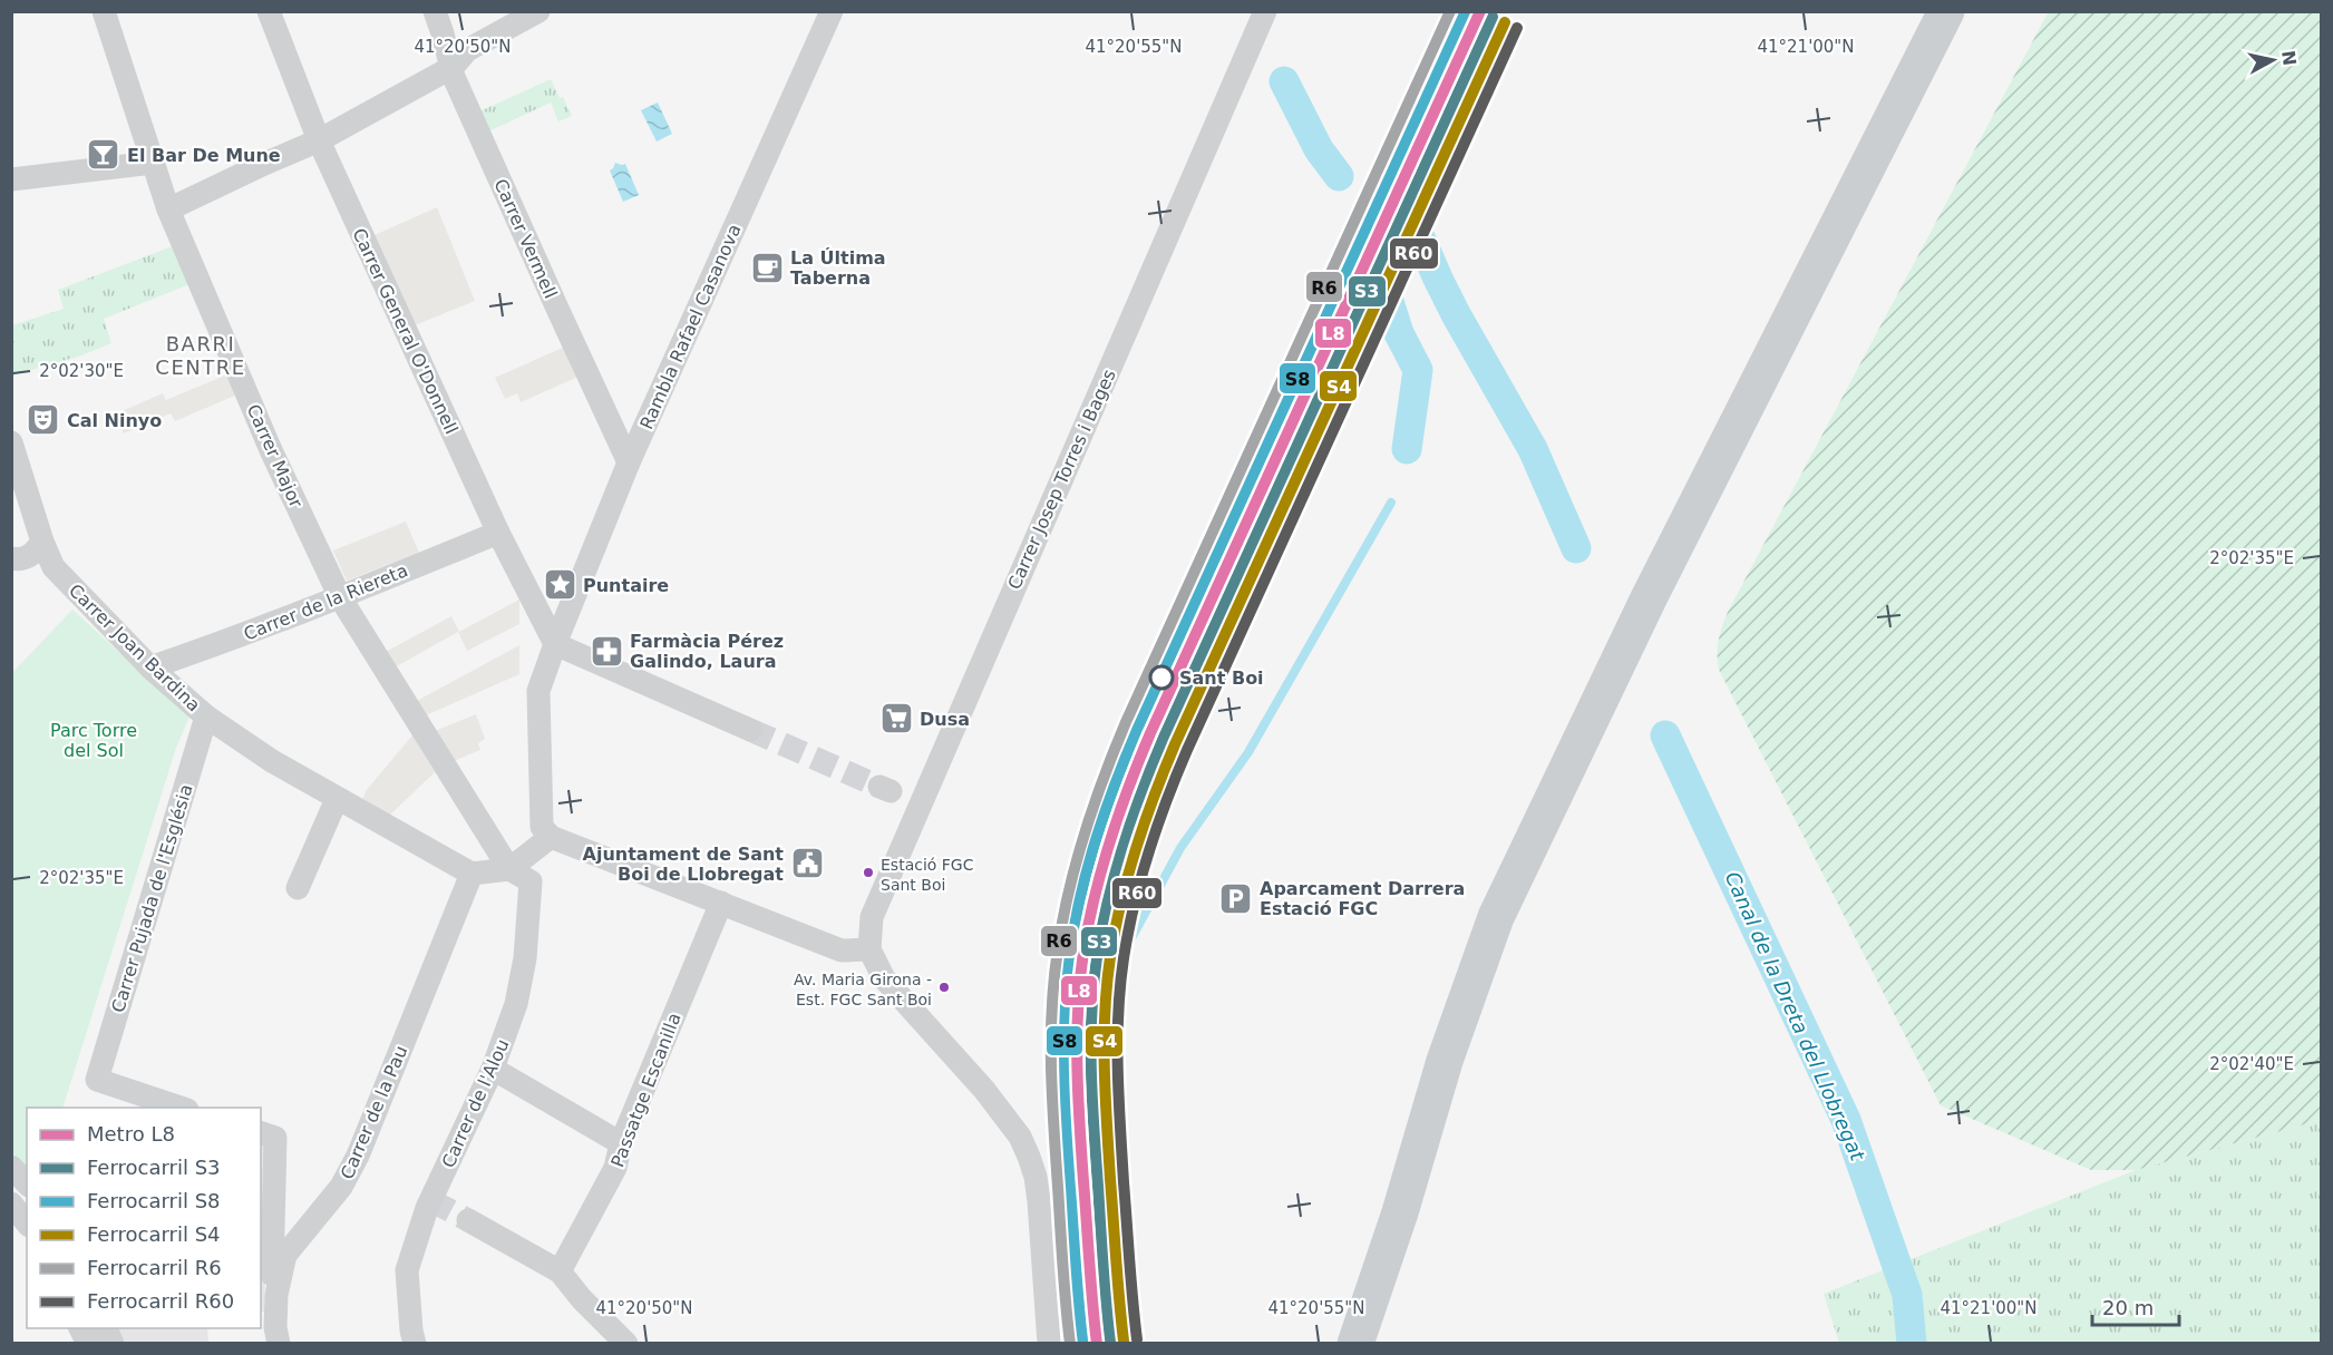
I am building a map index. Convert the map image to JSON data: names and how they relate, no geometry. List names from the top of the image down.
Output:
{
  "streets": {
    "street": [
      "Carrer Vermell",
      "Rambla Rafael Casanova",
      "Carrer General O'Donnell",
      "Carrer Major",
      "Carrer Josep Torres i Bages",
      "Carrer de la Riereta",
      "Carrer Joan Bardina",
      "Carrer Pujada de l'Església",
      "Passatge Escanilla",
      "Carrer de l'Alou",
      "Carrer de la Pau"
    ]
  },
  "crossings": [
    ["Carrer Vermell", "Rambla Rafael Casanova"],
    ["Rambla Rafael Casanova", "Carrer General O'Donnell"],
    ["Carrer General O'Donnell", "Carrer de la Riereta"],
    ["Carrer Major", "Carrer de la Riereta"],
    ["Carrer Major", "Carrer de l'Alou"],
    ["Carrer de la Riereta", "Carrer Joan Bardina"],
    ["Carrer Joan Bardina", "Carrer Pujada de l'Església"],
    ["Carrer Joan Bardina", "Carrer de la Pau"]
  ],
  "districts": ["BARRI CENTRE"],
  "water": ["Canal de la Dreta del Llobregat"],
  "parks": ["Parc Torre del Sol"],
  "places": {
    "bar": ["El Bar De Mune"],
    "cafe": ["La Última Taberna"],
    "theatre": ["Cal Ninyo"],
    "place": ["Puntaire"],
    "pharmacy": ["Farmàcia Pérez Galindo, Laura"],
    "other": ["Sant Boi", "Estació FGC Sant Boi", "Av. Maria Girona - Est. FGC Sant Boi"],
    "supermarket": ["Dusa"],
    "public building": ["Ajuntament de Sant Boi de Llobregat"],
    "parking": ["Aparcament Darrera Estació FGC"]
  },
  "lines": [
    "metro line L8",
    "rail line S8",
    "rail line R6",
    "rail line S3",
    "rail line S4",
    "rail line R60"
  ],
  "legend": [
    "Metro L8",
    "Ferrocarril S3",
    "Ferrocarril S8",
    "Ferrocarril S4",
    "Ferrocarril R6",
    "Ferrocarril R60"
  ],
  "scale_bar": "20 m",
  "north": "right",
  "coordinates": [
    "41°20'50\"N",
    "41°20'55\"N",
    "41°21'00\"N",
    "2°02'30\"E",
    "2°02'35\"E",
    "2°02'40\"E"
  ]
}
